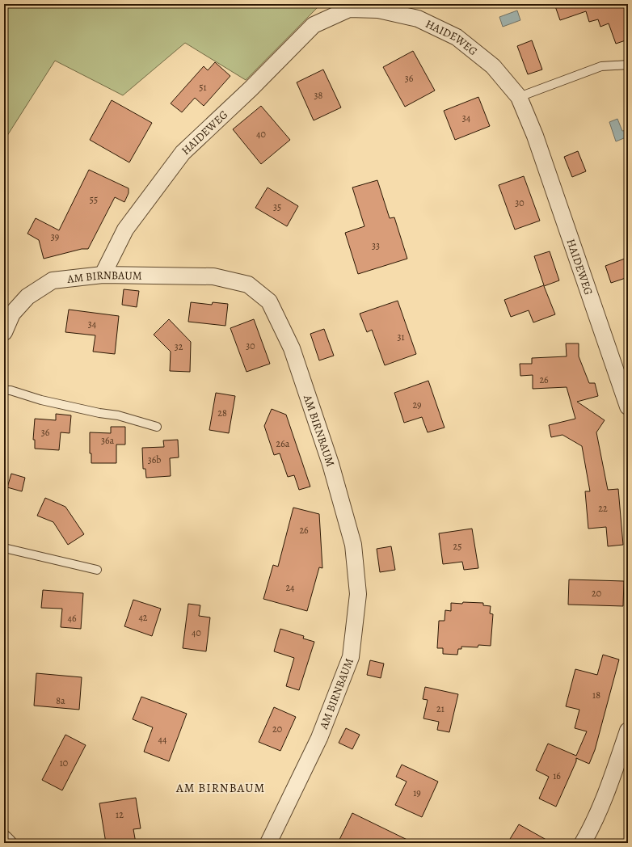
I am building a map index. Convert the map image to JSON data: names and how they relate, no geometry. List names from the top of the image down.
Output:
{
  "streets": {
    "street": ["HAIDEWEG", "AM BIRNBAUM"]
  },
  "crossings": [
    ["HAIDEWEG", "AM BIRNBAUM"]
  ],
  "districts": ["AM BIRNBAUM"],
  "house_numbers": [
    "36",
    "51",
    "38",
    "34",
    "40",
    "55",
    "30",
    "35",
    "39",
    "33",
    "34",
    "31",
    "30",
    "32",
    "26",
    "29",
    "28",
    "36",
    "36a",
    "26a",
    "36b",
    "22",
    "26",
    "25",
    "24",
    "20",
    "42",
    "46",
    "40",
    "18",
    "8a",
    "21",
    "20",
    "44",
    "10",
    "16",
    "19",
    "12"
  ]
}
